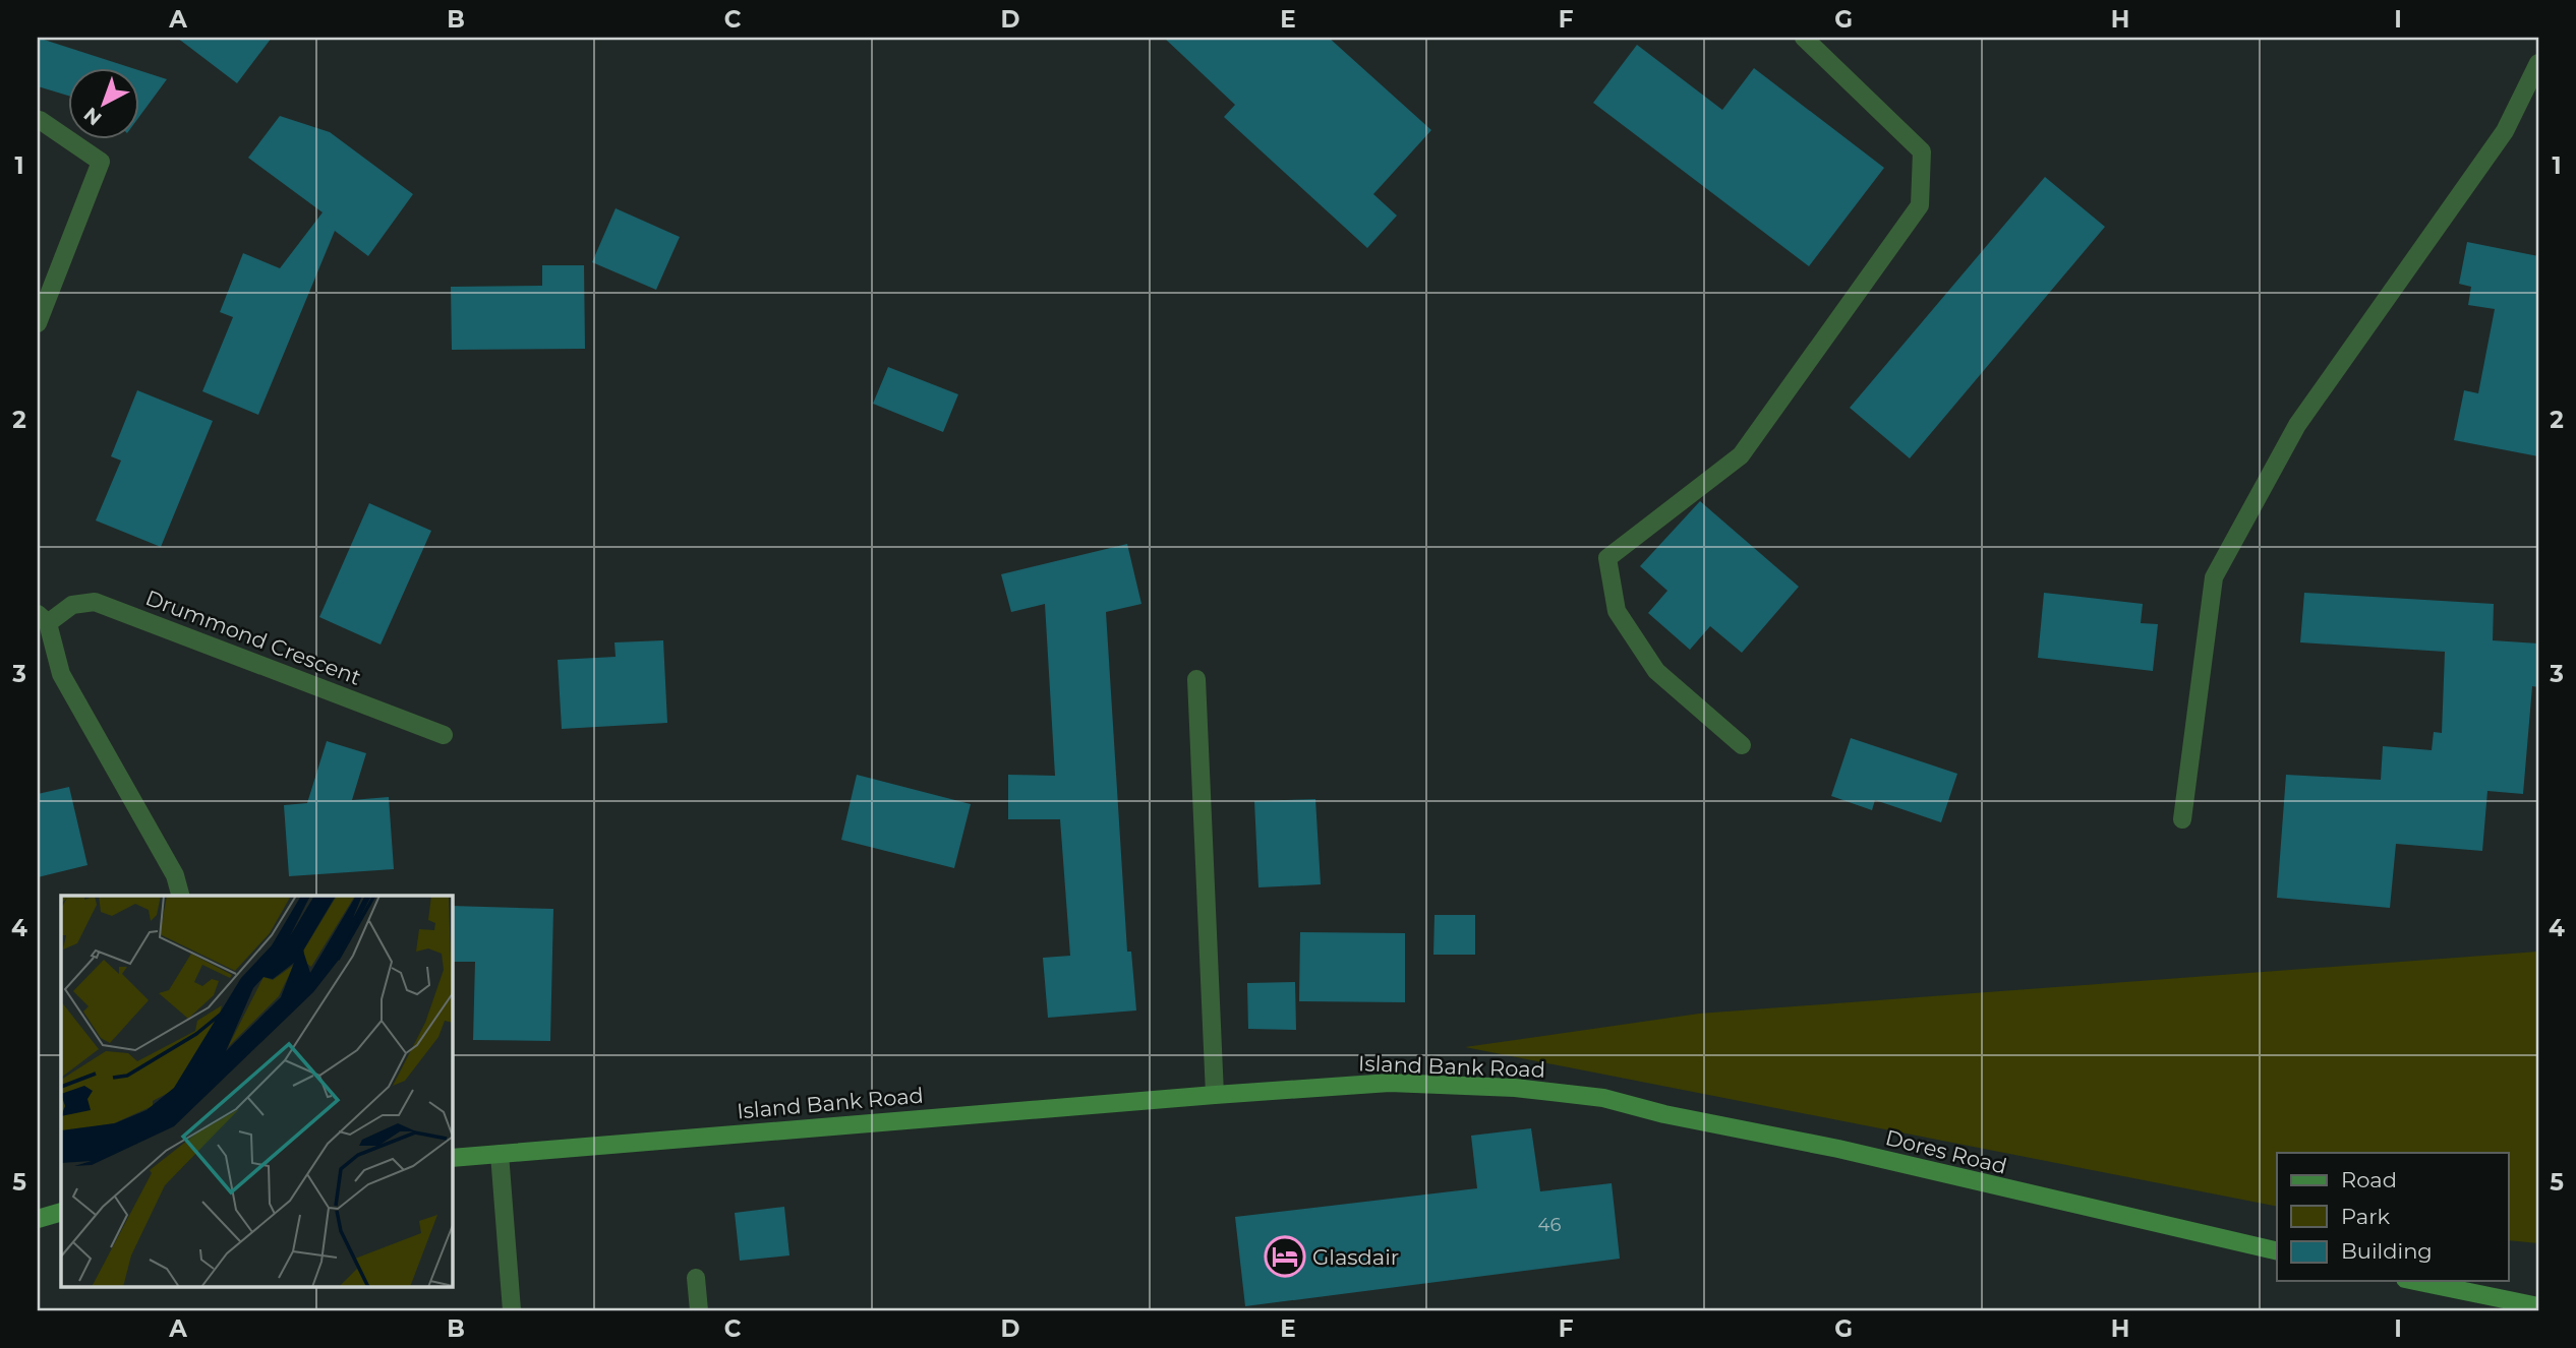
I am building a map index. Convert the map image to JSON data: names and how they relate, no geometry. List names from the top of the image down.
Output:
{
  "streets": {
    "main road": ["Island Bank Road", "Dores Road"],
    "street": ["Drummond Crescent"]
  },
  "crossings": [
    ["Island Bank Road", "Dores Road"]
  ],
  "places": {
    "hotel": ["Glasdair"]
  },
  "house_numbers": ["46"],
  "legend": ["Road", "Park", "Building"],
  "north": "bottom left",
  "grid": {
    "columns": [
      "A",
      "B",
      "C",
      "D",
      "E",
      "F",
      "G",
      "H",
      "I"
    ],
    "rows": [
      "1",
      "2",
      "3",
      "4",
      "5"
    ]
  }
}
